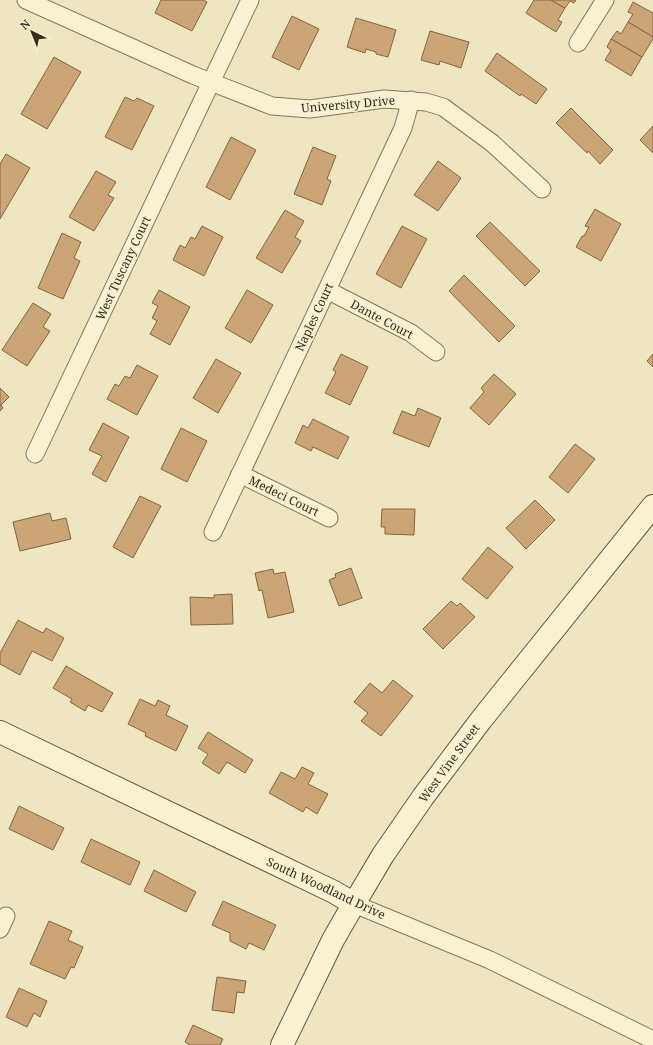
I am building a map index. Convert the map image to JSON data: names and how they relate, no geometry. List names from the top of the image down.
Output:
{
  "streets": {
    "main road": ["West Vine Street", "South Woodland Drive"],
    "street": [
      "University Drive",
      "West Tuscany Court",
      "Naples Court",
      "Dante Court",
      "Medeci Court"
    ]
  },
  "crossings": [
    ["University Drive", "West Tuscany Court"],
    ["University Drive", "Naples Court"],
    ["Naples Court", "Dante Court"],
    ["Naples Court", "Medeci Court"],
    ["West Vine Street", "South Woodland Drive"]
  ],
  "north": "top left"
}
